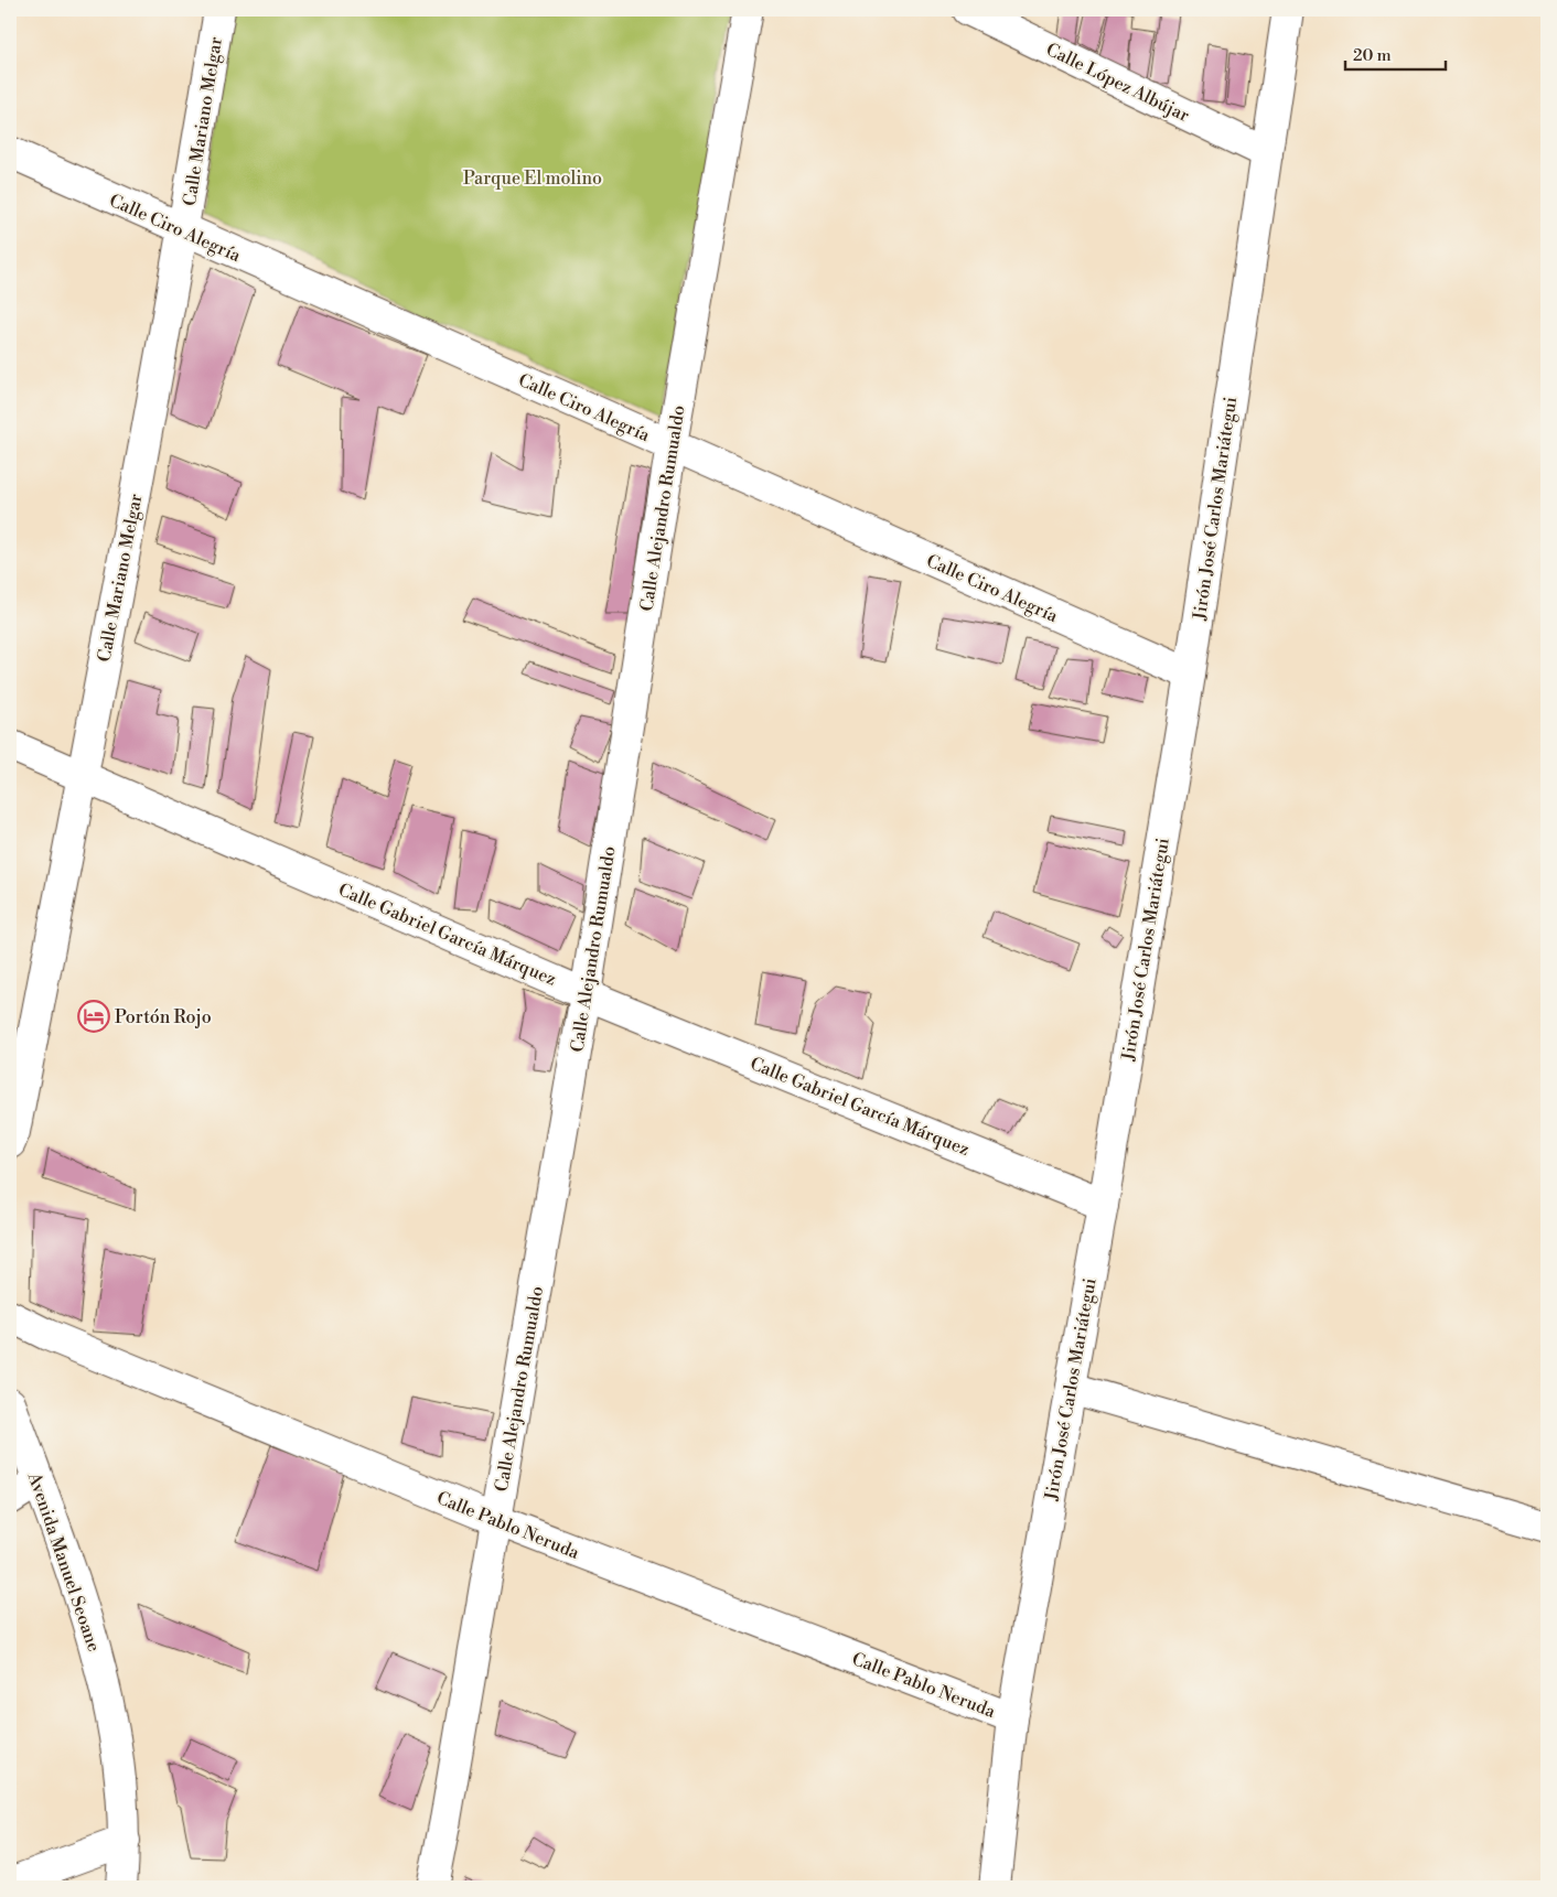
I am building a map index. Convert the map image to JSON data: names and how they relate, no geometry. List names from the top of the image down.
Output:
{
  "streets": {
    "street": [
      "Calle López Albújar",
      "Calle Mariano Melgar",
      "Calle Ciro Alegría",
      "Calle Alejandro Rumualdo",
      "Jirón José Carlos Mariátegui",
      "Calle Gabriel García Márquez",
      "Calle Pablo Neruda",
      "Avenida Manuel Seoane"
    ]
  },
  "crossings": [
    ["Calle López Albújar", "Jirón José Carlos Mariátegui"],
    ["Calle Mariano Melgar", "Calle Ciro Alegría"],
    ["Calle Mariano Melgar", "Calle Gabriel García Márquez"],
    ["Calle Ciro Alegría", "Calle Alejandro Rumualdo"],
    ["Calle Ciro Alegría", "Jirón José Carlos Mariátegui"],
    ["Calle Alejandro Rumualdo", "Calle Gabriel García Márquez"],
    ["Calle Alejandro Rumualdo", "Calle Pablo Neruda"],
    ["Jirón José Carlos Mariátegui", "Calle Gabriel García Márquez"],
    ["Jirón José Carlos Mariátegui", "Calle Pablo Neruda"]
  ],
  "parks": ["Parque El molino"],
  "places": {
    "hotel": ["Portón Rojo"]
  },
  "scale_bar": "20 m"
}
